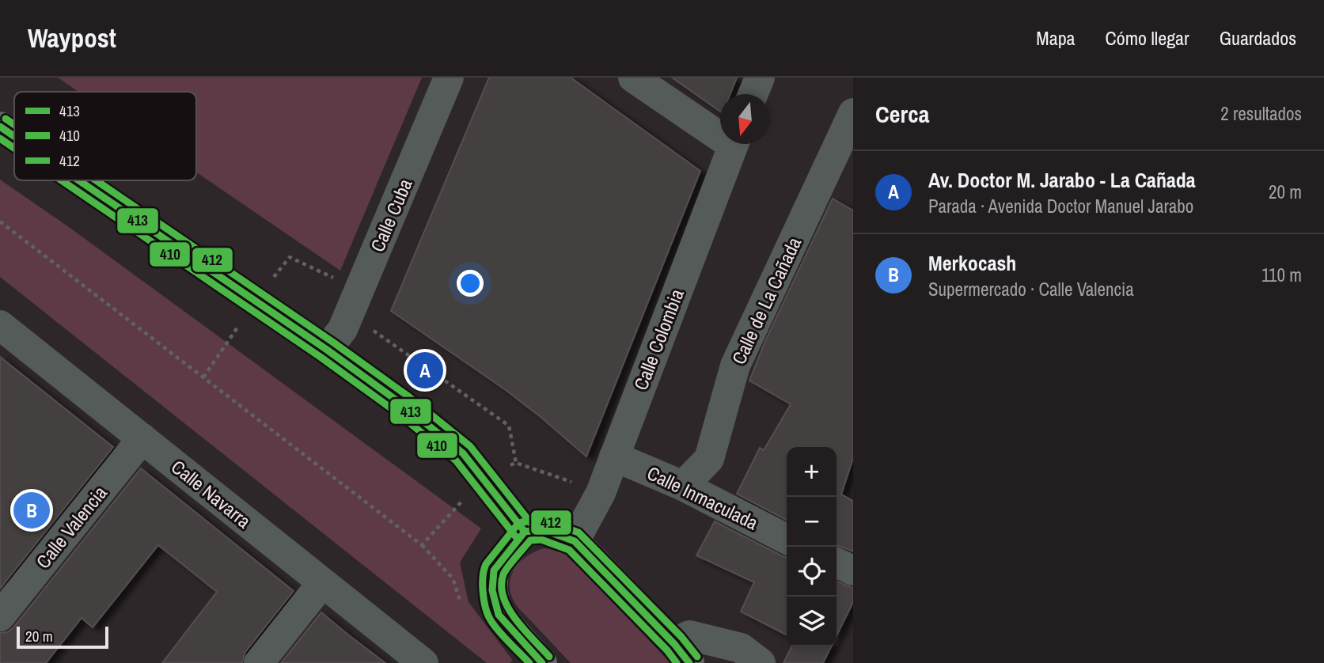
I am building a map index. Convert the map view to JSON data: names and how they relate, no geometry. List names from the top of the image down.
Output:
{
  "streets": {
    "street": [
      "Calle Cuba",
      "Calle de La Cañada",
      "Calle Colombia",
      "Calle Navarra",
      "Calle Inmaculada",
      "Calle Valencia"
    ]
  },
  "crossings": [
    ["Calle de La Cañada", "Calle Inmaculada"],
    ["Calle Colombia", "Calle Inmaculada"],
    ["Calle Navarra", "Calle Valencia"]
  ],
  "lines": ["transit line 412", "transit line 413", "transit line 410"],
  "legend": ["413", "410", "412"],
  "scale_bar": "20 m",
  "north": "bottom",
  "page": {
    "header": "Waypost",
    "nav": ["Mapa", "Cómo llegar", "Guardados"],
    "heading": ["Cerca", "2 resultados"],
    "list": [
      {
        "mark": "A",
        "name": "Av. Doctor M. Jarabo - La Cañada",
        "note": "Parada · Avenida Doctor Manuel Jarabo",
        "value": "20 m"
      },
      {
        "mark": "B",
        "name": "Merkocash",
        "note": "Supermercado · Calle Valencia",
        "value": "110 m"
      }
    ],
    "pins": ["A", "B"],
    "map_buttons": ["+", "−"],
    "scale": "20 m"
  }
}
